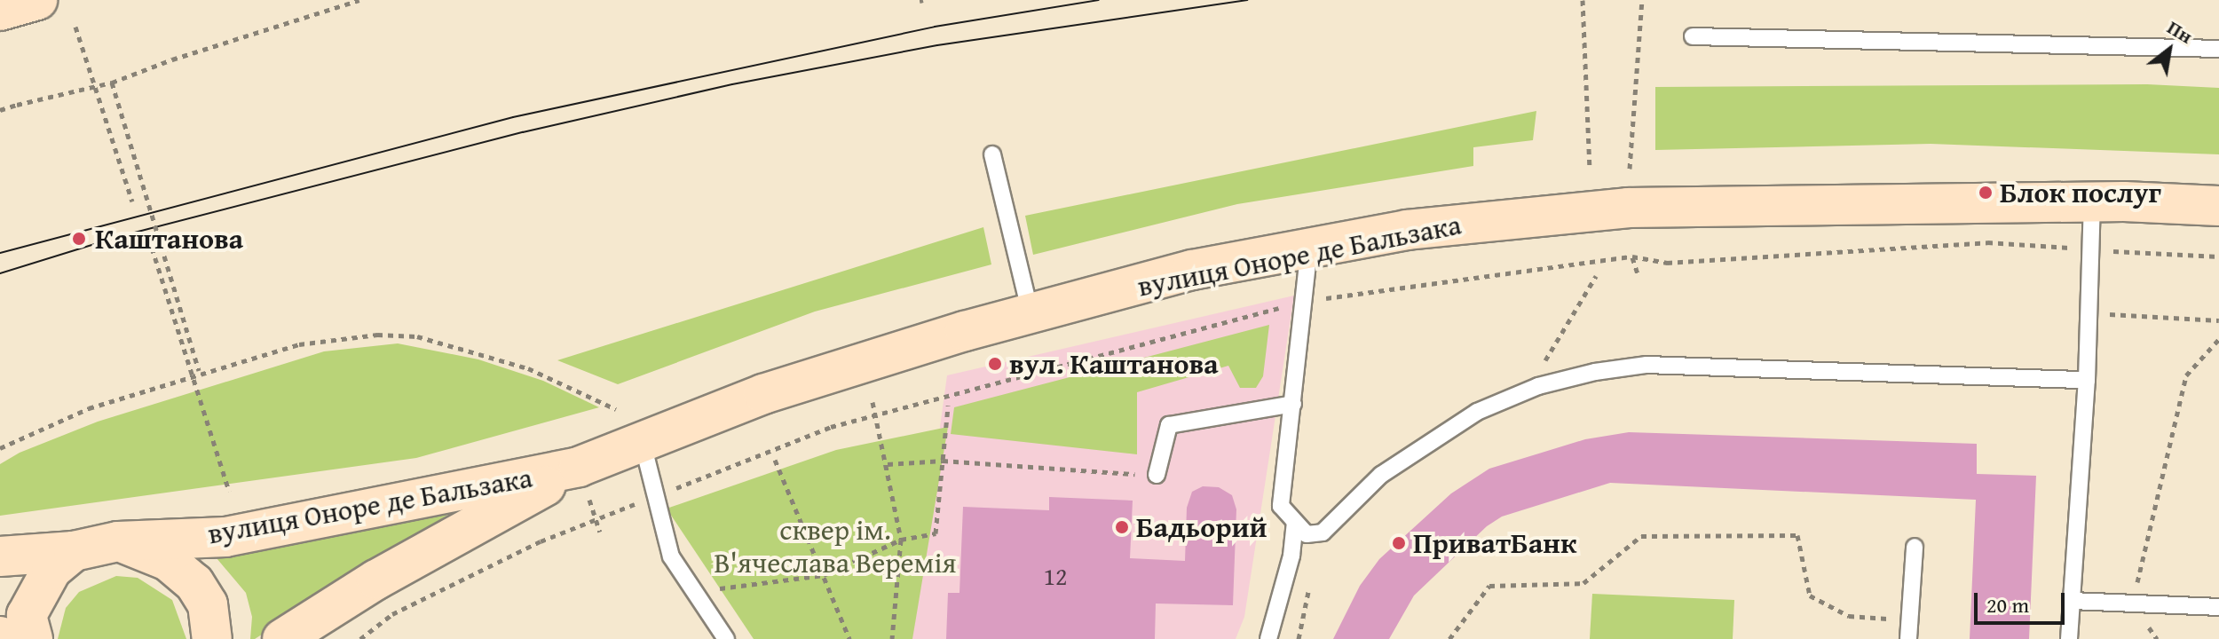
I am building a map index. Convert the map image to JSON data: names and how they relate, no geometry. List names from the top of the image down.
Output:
{
  "streets": {
    "street": ["вулиця Оноре де Бальзака"]
  },
  "parks": ["сквер ім. В'ячеслава Веремія"],
  "places": [
    "Блок послуг",
    "Каштанова",
    "вул. Каштанова",
    "Бадьорий",
    "ПриватБанк"
  ],
  "house_numbers": ["12"],
  "scale_bar": "20 m",
  "north": "top right"
}
